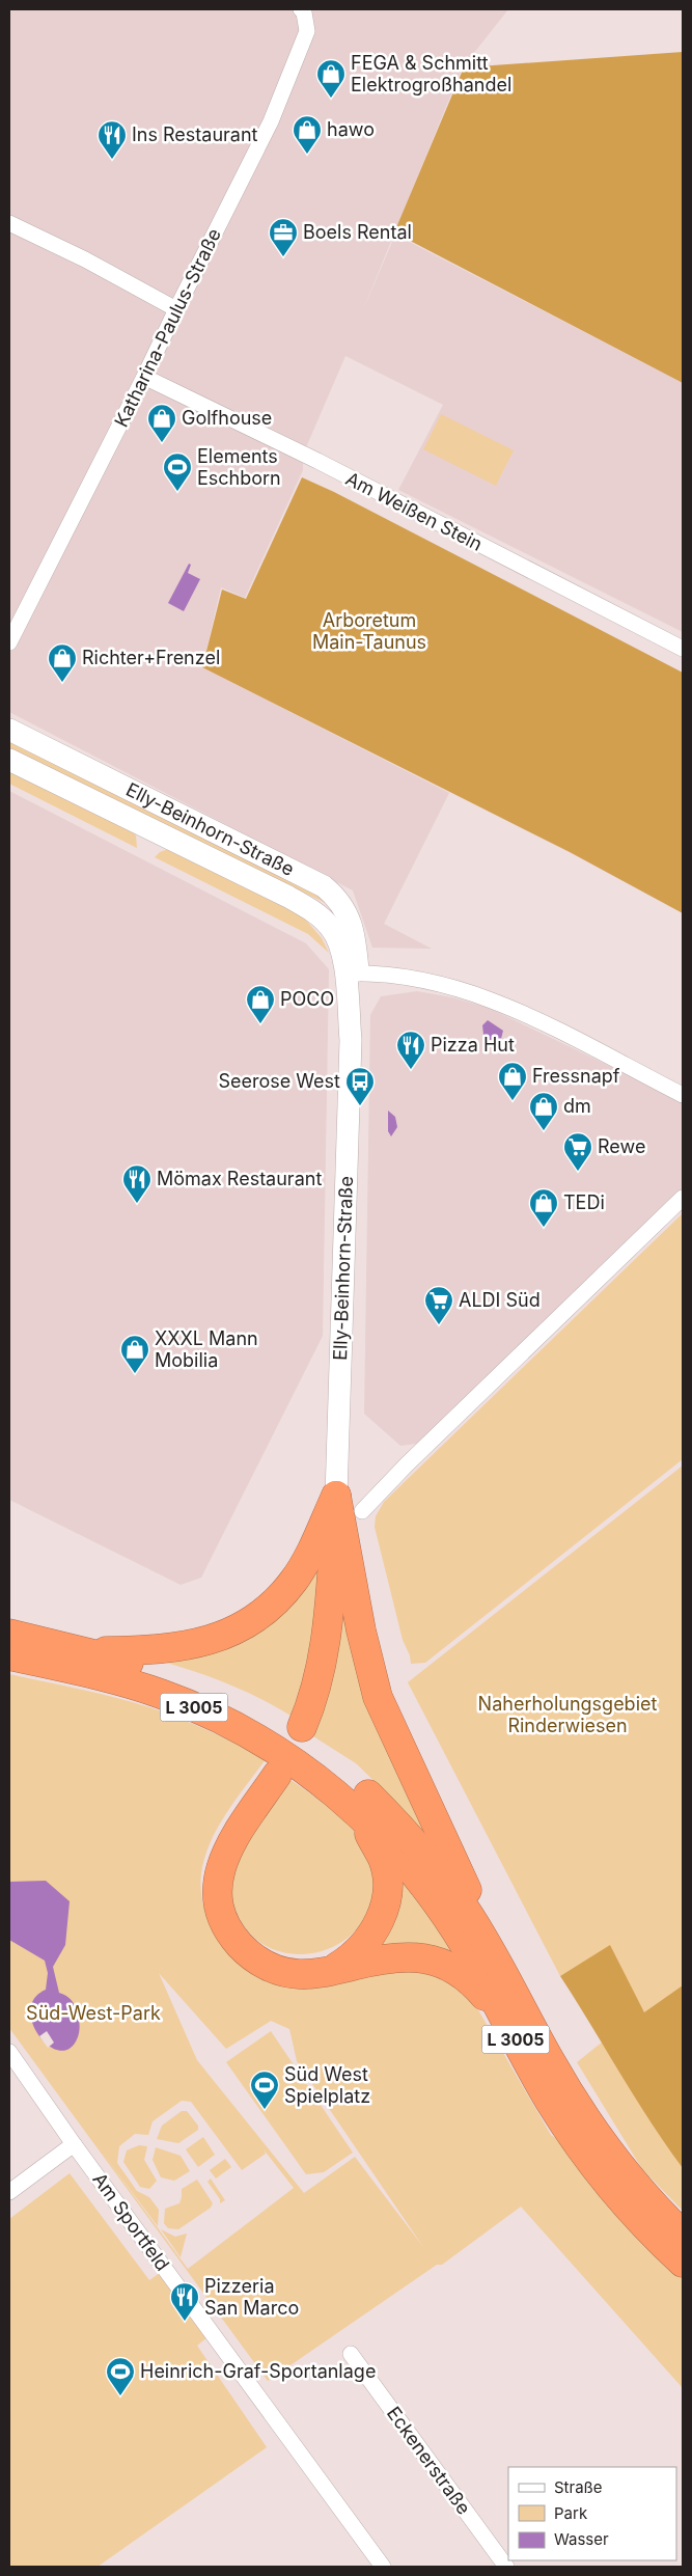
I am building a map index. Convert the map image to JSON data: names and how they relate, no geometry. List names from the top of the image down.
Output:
{
  "streets": {
    "highway": ["L 3005"],
    "street": [
      "Katharina-Paulus-Straße",
      "Am Weißen Stein",
      "Elly-Beinhorn-Straße",
      "Am Sportfeld",
      "Eckenerstraße"
    ]
  },
  "crossings": [
    ["Katharina-Paulus-Straße", "Am Weißen Stein"]
  ],
  "parks": ["Arboretum Main-Taunus", "Naherholungsgebiet Rinderwiesen", "Süd-West-Park"],
  "places": {
    "shop": [
      "FEGA & Schmitt Elektrogroßhandel",
      "hawo",
      "Golfhouse",
      "Richter+Frenzel",
      "POCO",
      "Fressnapf",
      "dm",
      "TEDi",
      "XXXL Mann Mobilia"
    ],
    "restaurant": [
      "Ins Restaurant",
      "Pizza Hut",
      "Mömax Restaurant",
      "Pizzeria San Marco"
    ],
    "office": ["Boels Rental"],
    "sports": ["Elements Eschborn", "Süd West Spielplatz", "Heinrich-Graf-Sportanlage"],
    "bus stop": ["Seerose West"],
    "supermarket": ["Rewe", "ALDI Süd"]
  },
  "legend": ["Straße", "Park", "Wasser"]
}
